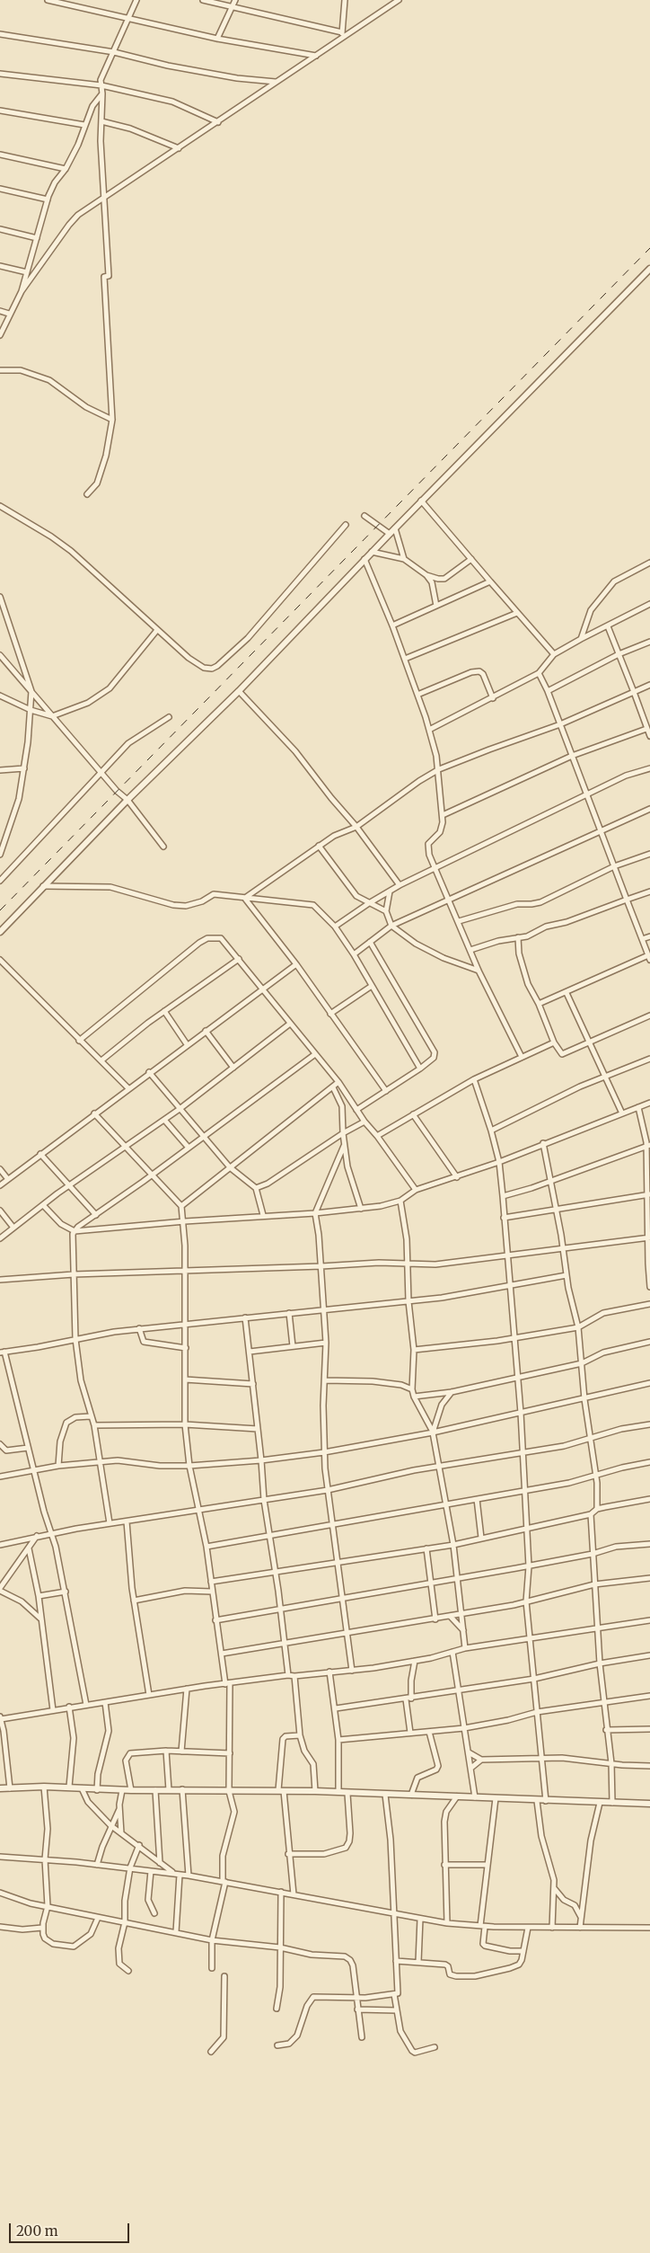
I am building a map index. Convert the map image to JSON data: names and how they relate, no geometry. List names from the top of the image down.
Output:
{
  "scale_bar": "200 m"
}
